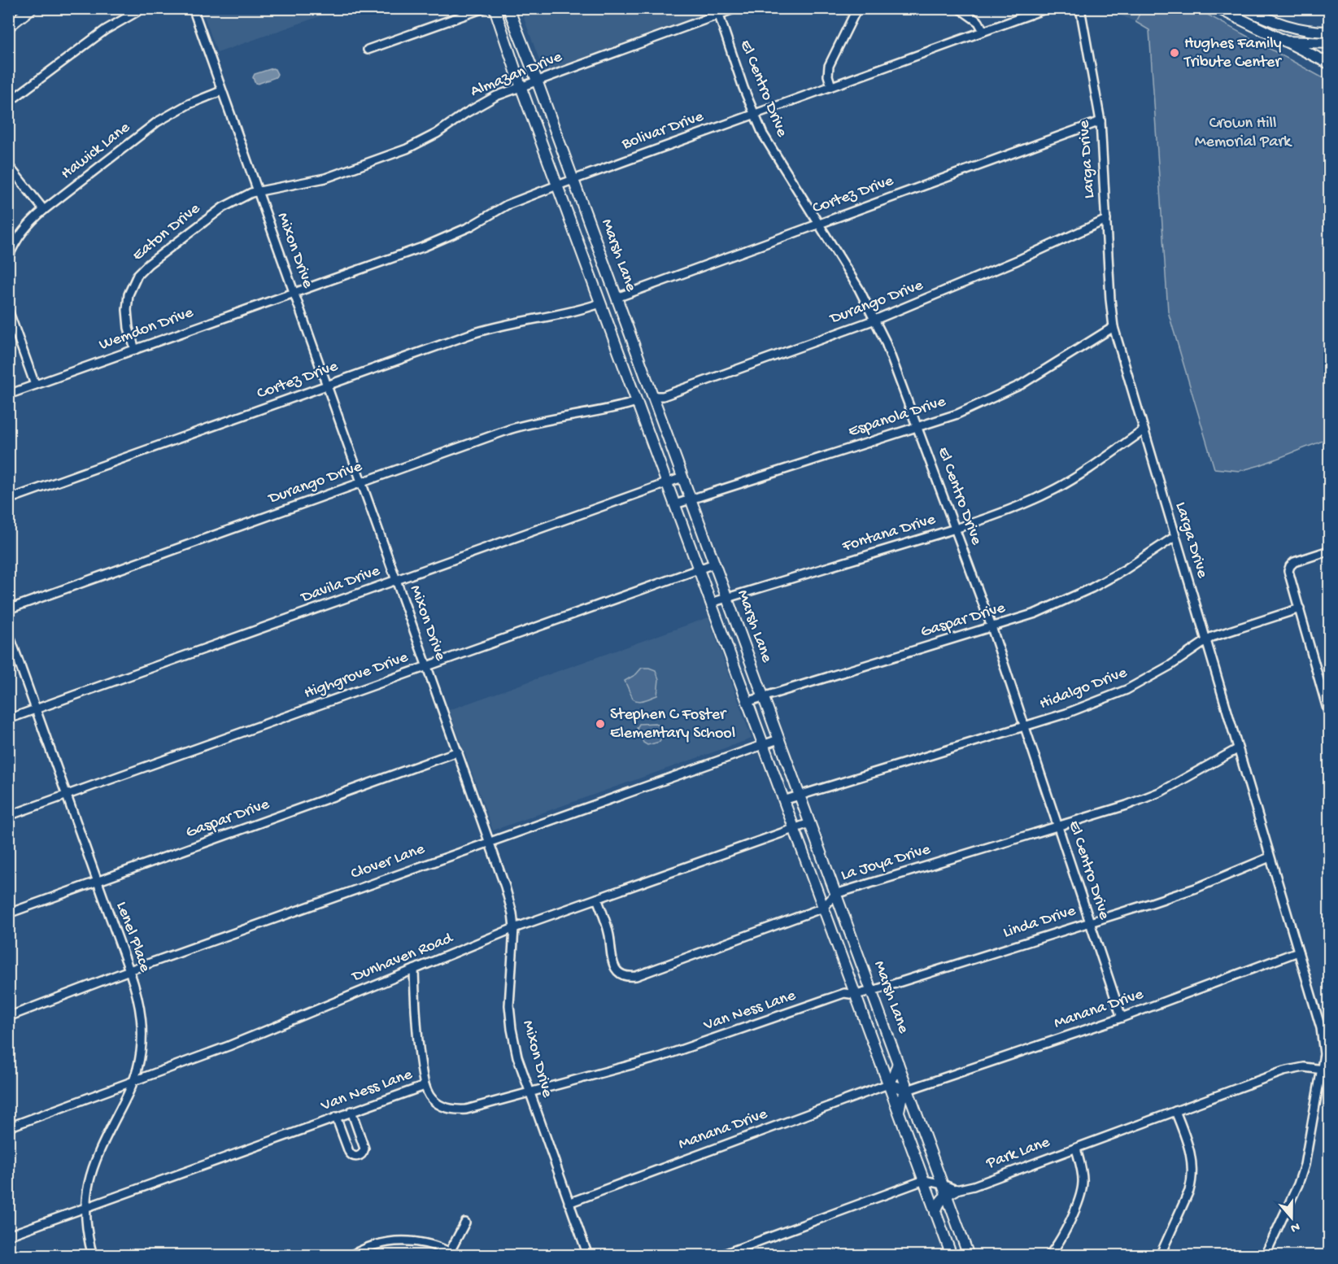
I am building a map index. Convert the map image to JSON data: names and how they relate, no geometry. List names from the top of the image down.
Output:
{
  "streets": {
    "main road": ["Marsh Lane"],
    "street": [
      "Almazan Drive",
      "El Centro Drive",
      "Bolivar Drive",
      "Hawick Lane",
      "Larga Drive",
      "Cortez Drive",
      "Eaton Drive",
      "Mixon Drive",
      "Durango Drive",
      "Wemdon Drive",
      "Espanola Drive",
      "Fontana Drive",
      "Davila Drive",
      "Gaspar Drive",
      "Highgrove Drive",
      "Hidalgo Drive",
      "Clover Lane",
      "La Joya Drive",
      "Linda Drive",
      "Lenel Place",
      "Dunhaven Road",
      "Manana Drive",
      "Van Ness Lane",
      "Park Lane"
    ]
  },
  "crossings": [
    ["Almazan Drive", "El Centro Drive"],
    ["Almazan Drive", "Eaton Drive"],
    ["Almazan Drive", "Mixon Drive"],
    ["Almazan Drive", "Marsh Lane"],
    ["El Centro Drive", "Bolivar Drive"],
    ["El Centro Drive", "Cortez Drive"],
    ["El Centro Drive", "Durango Drive"],
    ["El Centro Drive", "Espanola Drive"],
    ["El Centro Drive", "Fontana Drive"],
    ["El Centro Drive", "Gaspar Drive"],
    ["El Centro Drive", "Hidalgo Drive"],
    ["El Centro Drive", "La Joya Drive"],
    ["El Centro Drive", "Linda Drive"],
    ["El Centro Drive", "Manana Drive"],
    ["Bolivar Drive", "Mixon Drive"],
    ["Bolivar Drive", "Marsh Lane"],
    ["Bolivar Drive", "Wemdon Drive"],
    ["Hawick Lane", "Mixon Drive"],
    ["Larga Drive", "Cortez Drive"],
    ["Larga Drive", "Durango Drive"],
    ["Larga Drive", "Espanola Drive"],
    ["Larga Drive", "Fontana Drive"],
    ["Larga Drive", "Gaspar Drive"],
    ["Larga Drive", "Hidalgo Drive"],
    ["Larga Drive", "La Joya Drive"],
    ["Larga Drive", "Linda Drive"],
    ["Larga Drive", "Manana Drive"],
    ["Larga Drive", "Park Lane"],
    ["Cortez Drive", "Mixon Drive"],
    ["Cortez Drive", "Marsh Lane"],
    ["Eaton Drive", "Mixon Drive"],
    ["Eaton Drive", "Wemdon Drive"],
    ["Mixon Drive", "Durango Drive"],
    ["Mixon Drive", "Wemdon Drive"],
    ["Mixon Drive", "Davila Drive"],
    ["Mixon Drive", "Gaspar Drive"],
    ["Mixon Drive", "Highgrove Drive"],
    ["Mixon Drive", "Clover Lane"],
    ["Mixon Drive", "Dunhaven Road"],
    ["Mixon Drive", "Manana Drive"],
    ["Mixon Drive", "Van Ness Lane"],
    ["Marsh Lane", "Durango Drive"],
    ["Marsh Lane", "Espanola Drive"],
    ["Marsh Lane", "Fontana Drive"],
    ["Marsh Lane", "Davila Drive"],
    ["Marsh Lane", "Gaspar Drive"],
    ["Marsh Lane", "Highgrove Drive"],
    ["Marsh Lane", "Hidalgo Drive"],
    ["Marsh Lane", "Clover Lane"],
    ["Marsh Lane", "La Joya Drive"],
    ["Marsh Lane", "Linda Drive"],
    ["Marsh Lane", "Dunhaven Road"],
    ["Marsh Lane", "Manana Drive"],
    ["Marsh Lane", "Van Ness Lane"],
    ["Marsh Lane", "Park Lane"],
    ["Davila Drive", "Lenel Place"],
    ["Gaspar Drive", "Lenel Place"],
    ["Highgrove Drive", "Lenel Place"],
    ["Clover Lane", "Lenel Place"],
    ["La Joya Drive", "Dunhaven Road"],
    ["Linda Drive", "Van Ness Lane"],
    ["Lenel Place", "Dunhaven Road"],
    ["Lenel Place", "Van Ness Lane"]
  ],
  "parks": ["Crown Hill Memorial Park"],
  "places": ["Hughes Family Tribute Center", "Stephen C Foster Elementary School"],
  "north": "bottom"
}
